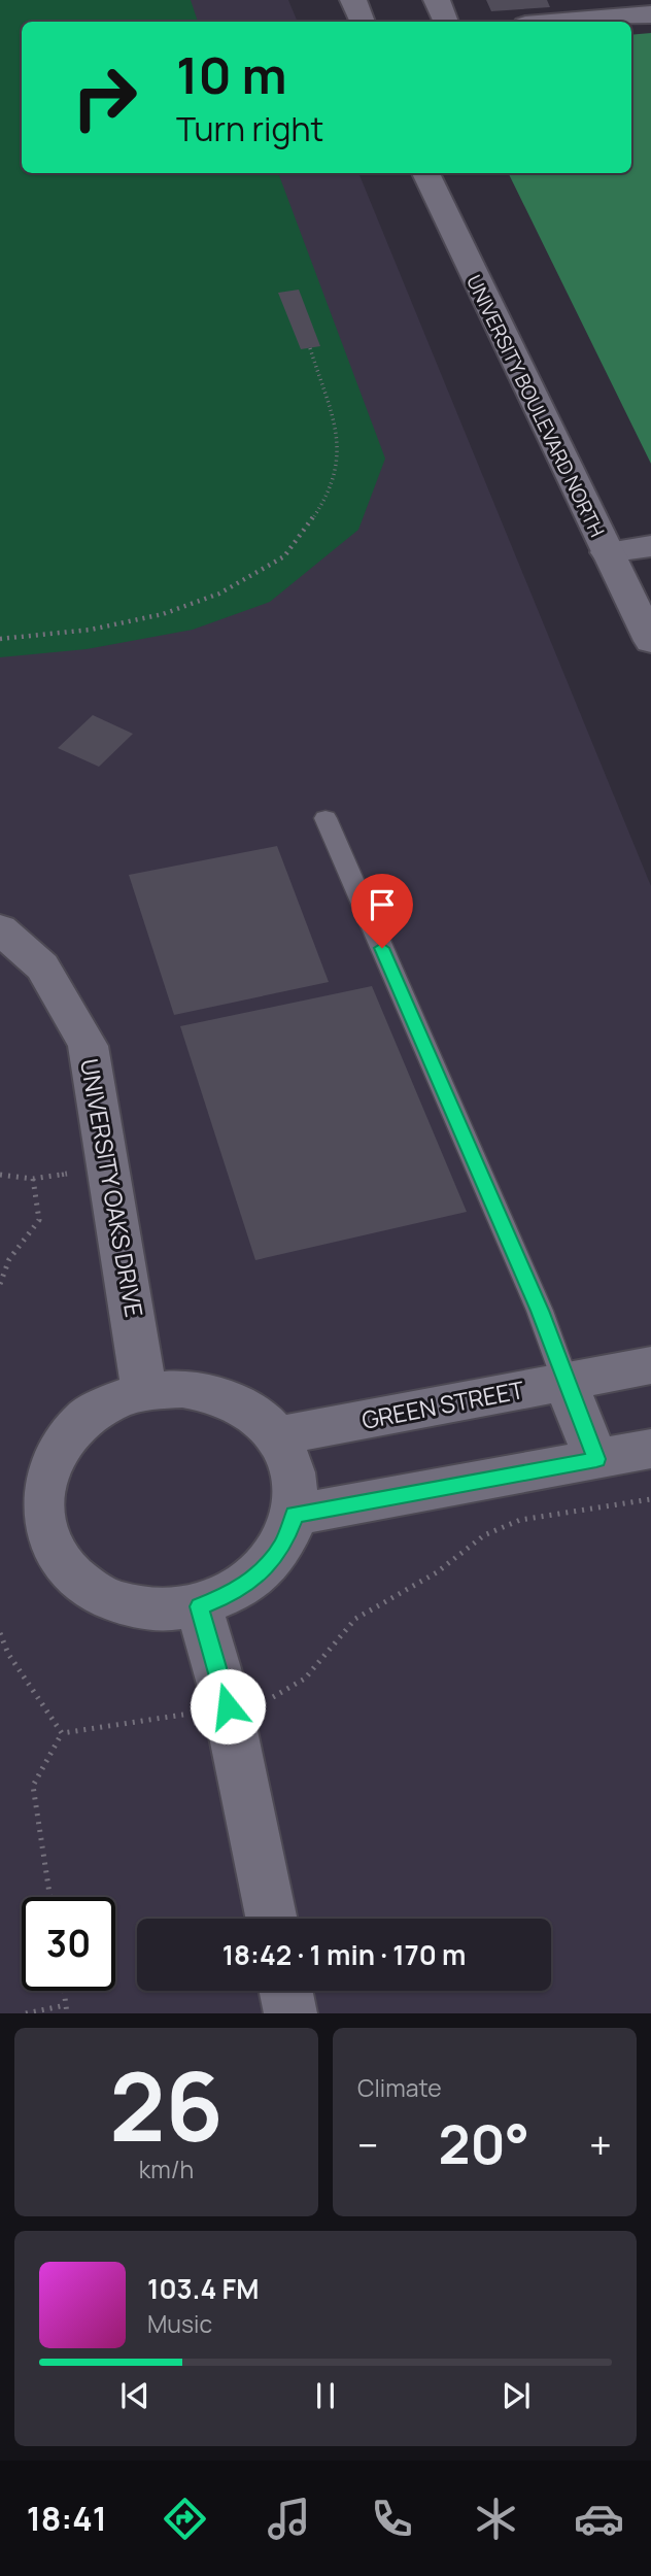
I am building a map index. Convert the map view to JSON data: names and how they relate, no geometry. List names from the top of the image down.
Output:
{
  "streets": {
    "street": ["UNIVERSITY BOULEVARD NORTH", "UNIVERSITY OAKS DRIVE", "GREEN STREET"]
  },
  "crossings": [
    ["UNIVERSITY OAKS DRIVE", "GREEN STREET"]
  ],
  "page": {
    "turn": ["10 m", "Turn right"],
    "limit": "30",
    "trip": "18:42 · 1 min · 170 m",
    "tile": [
      ["26", "km/h"],
      "Climate"
    ],
    "heat": ["−", "20°", "+"],
    "song": ["103.4 FM", "Music"],
    "tabs": "18:41"
  }
}
